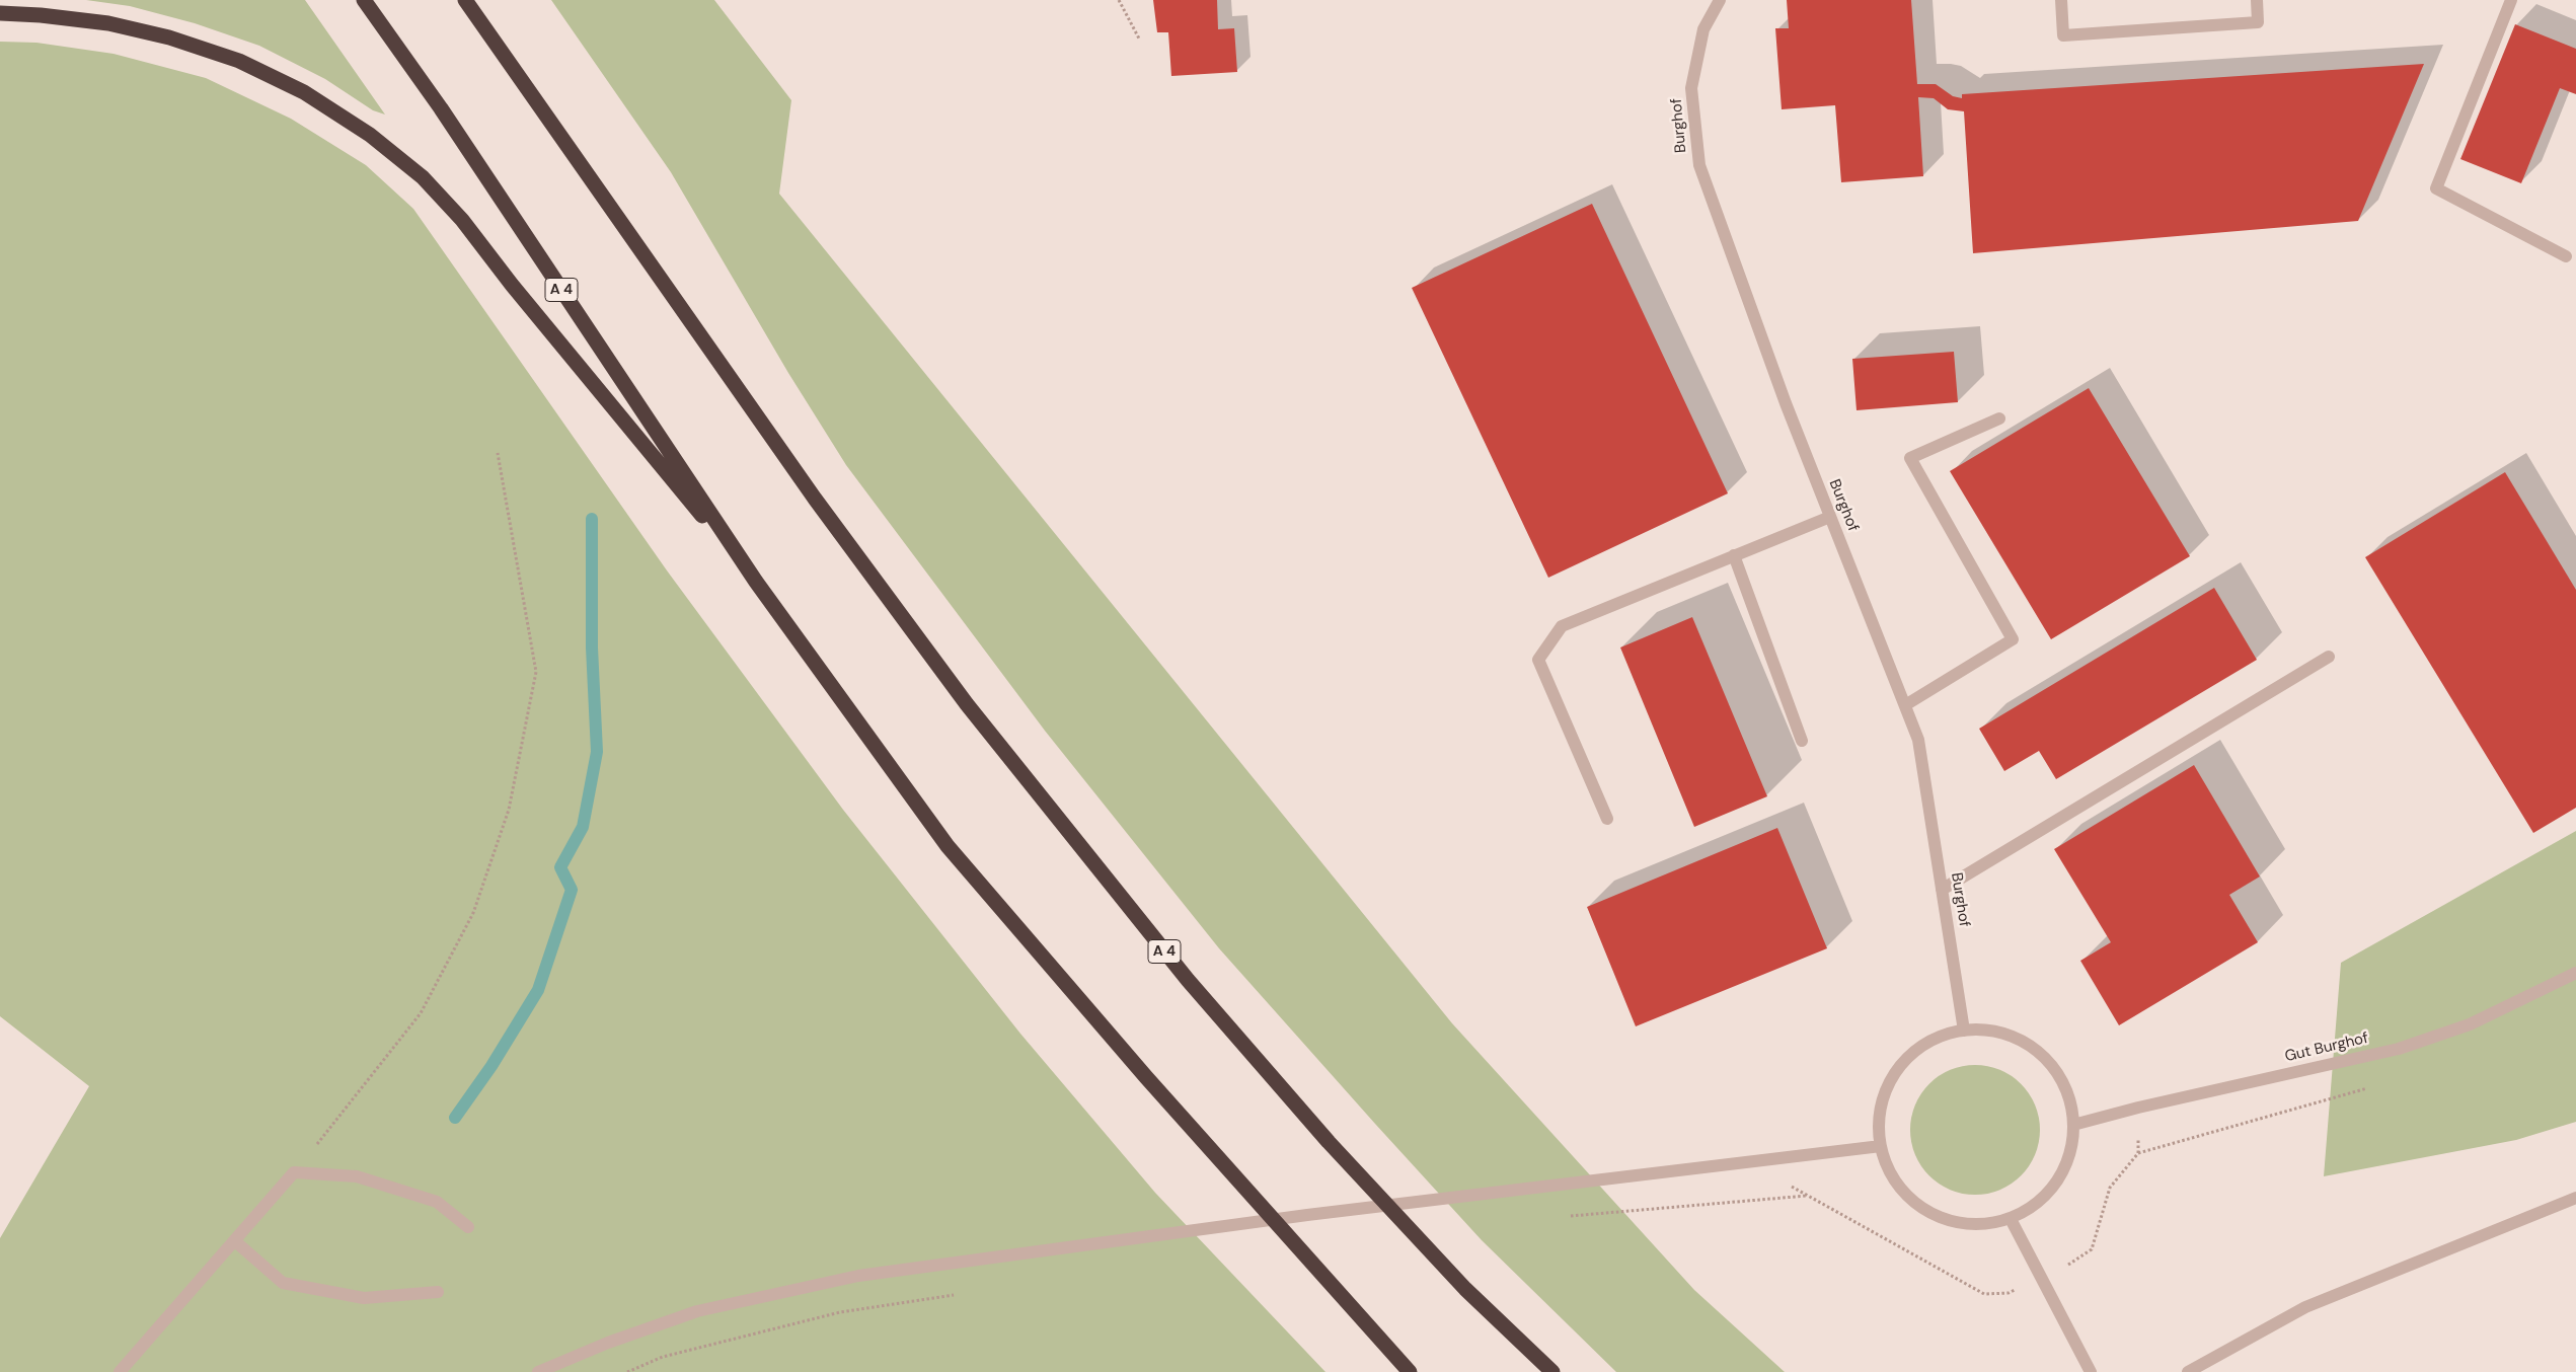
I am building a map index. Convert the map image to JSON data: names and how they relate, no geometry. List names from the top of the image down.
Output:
{
  "streets": {
    "highway": ["A 4"],
    "street": ["Burghof", "Gut Burghof"]
  }
}
